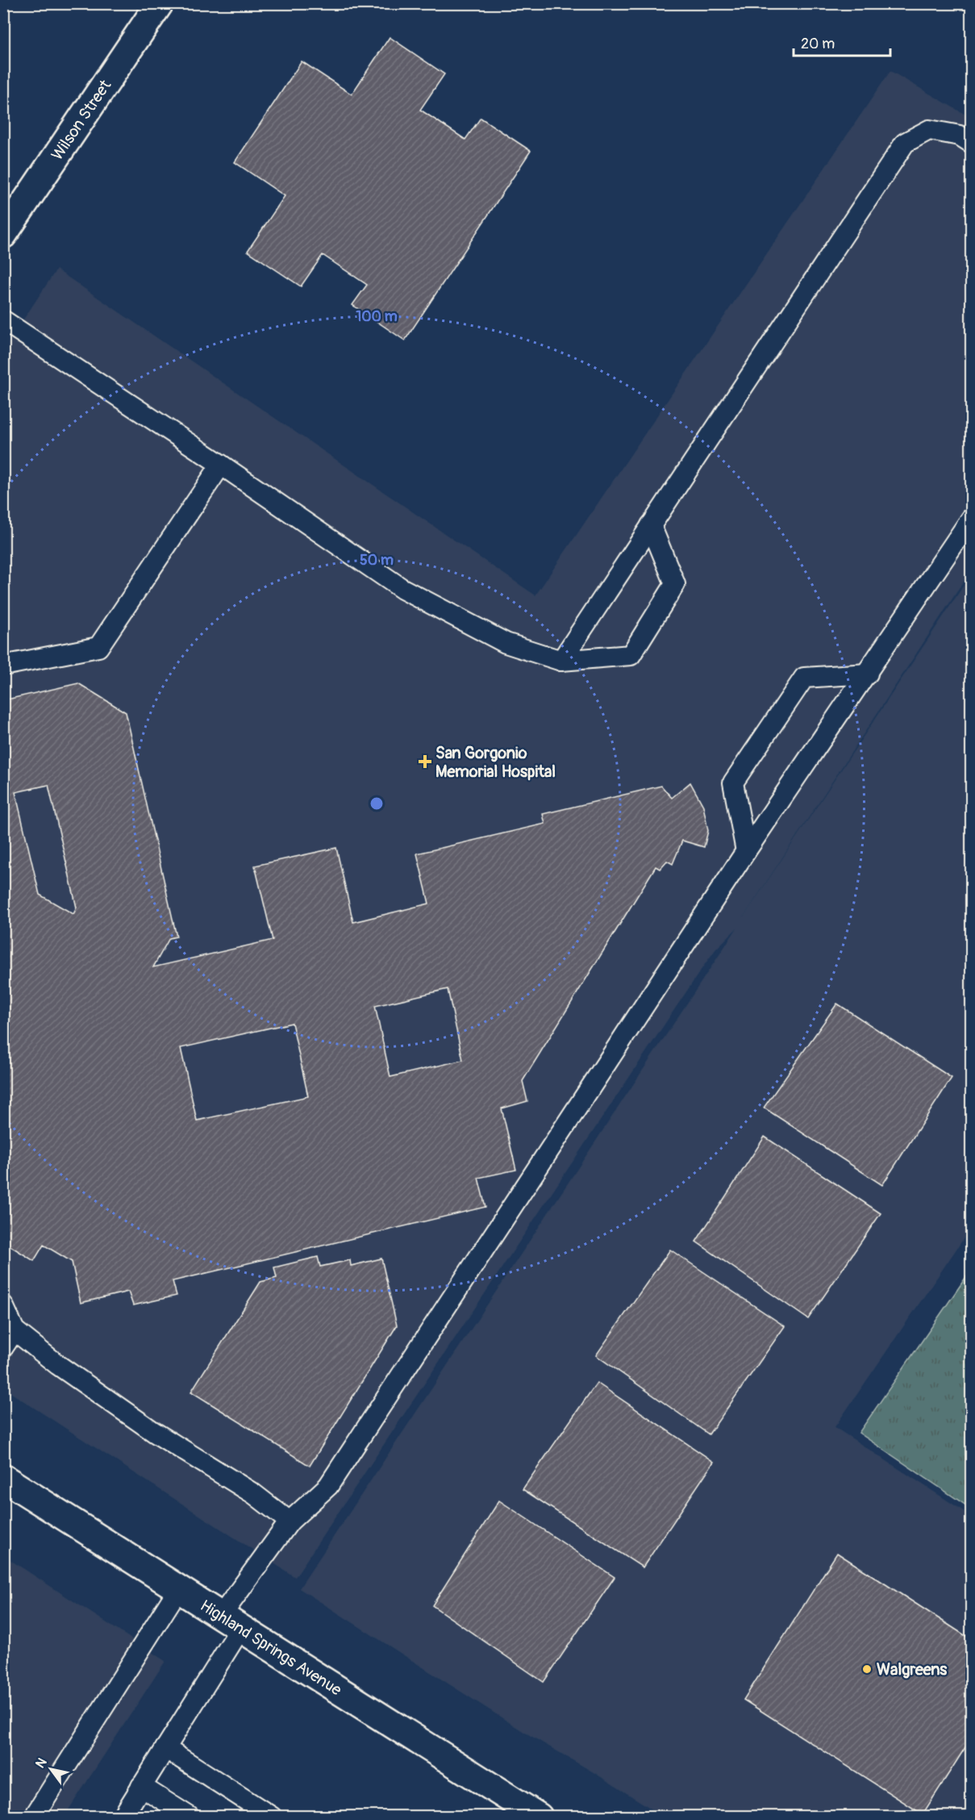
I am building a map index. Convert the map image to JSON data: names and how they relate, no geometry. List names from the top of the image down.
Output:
{
  "streets": {
    "main road": ["Wilson Street", "Highland Springs Avenue"]
  },
  "places": {
    "health": ["San Gorgonio Memorial Hospital"],
    "other": ["Walgreens"]
  },
  "scale_bar": "20 m",
  "north": "top left",
  "rings": ["100 m", "50 m"]
}
